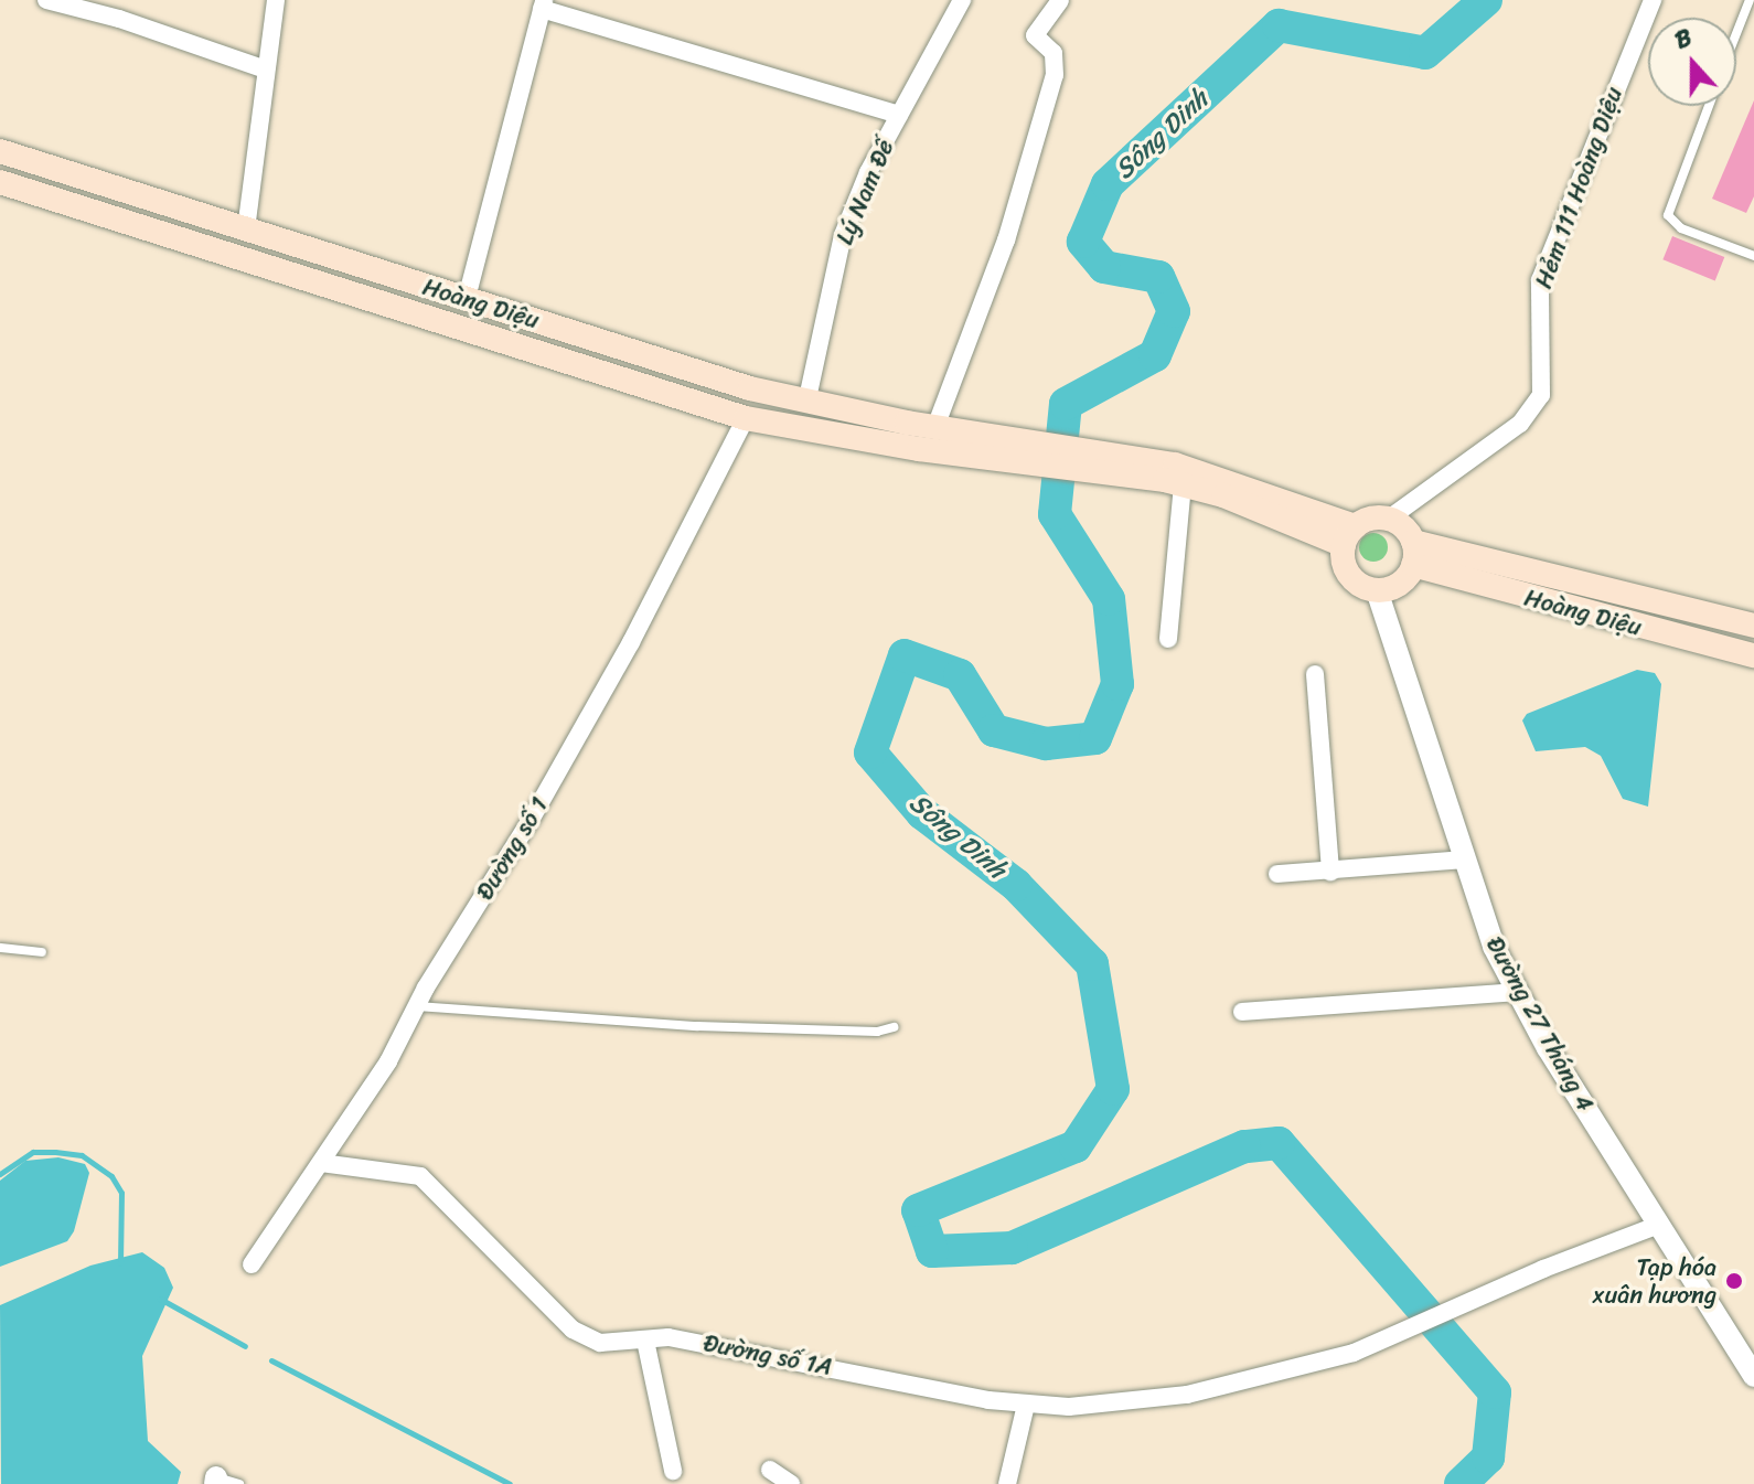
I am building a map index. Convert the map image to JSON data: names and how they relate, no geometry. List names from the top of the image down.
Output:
{
  "streets": {
    "main road": ["Hoàng Diệu"],
    "street": [
      "Hẻm 111 Hoàng Diệu",
      "Lý Nam Đế",
      "Đường số 1",
      "Đường 27 Tháng 4",
      "Đường số 1A"
    ]
  },
  "crossings": [
    ["Hẻm 111 Hoàng Diệu", "Hoàng Diệu"],
    ["Hẻm 111 Hoàng Diệu", "Đường 27 Tháng 4"],
    ["Lý Nam Đế", "Hoàng Diệu"],
    ["Hoàng Diệu", "Đường số 1"],
    ["Hoàng Diệu", "Đường 27 Tháng 4"],
    ["Đường số 1", "Đường số 1A"],
    ["Đường 27 Tháng 4", "Đường số 1A"]
  ],
  "water": ["Sông Dinh"],
  "places": ["Tạp hóa xuân hương"],
  "north": "top"
}
